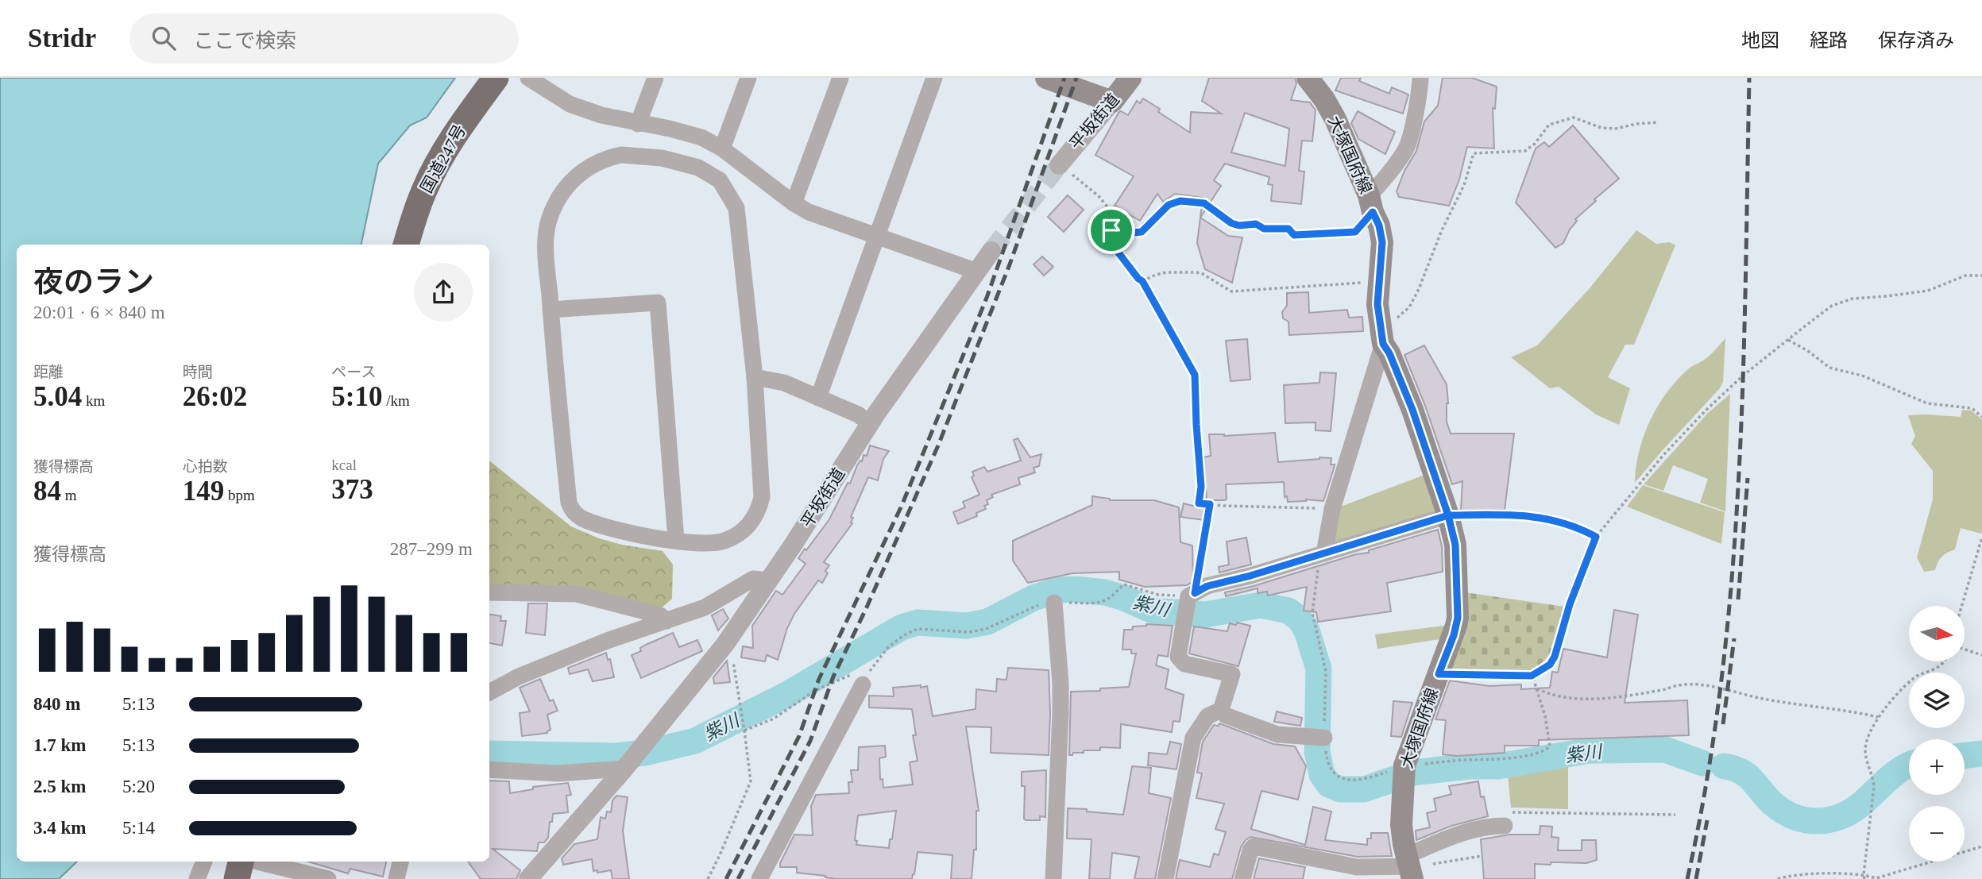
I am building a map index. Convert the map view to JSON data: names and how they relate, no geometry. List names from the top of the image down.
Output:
{
  "streets": {
    "highway": ["国道247号"],
    "main road": ["平坂街道", "大塚国府線"]
  },
  "water": ["紫川"],
  "north": "right",
  "page": {
    "header": "Stridr",
    "search": "ここで検索",
    "nav": ["地図", "経路", "保存済み"],
    "heading": ["夜のラン", "20:01 · 6 × 840 m"],
    "stats": [
      ["距離", "5.04 km"],
      ["時間", "26:02"],
      ["ペース", "5:10 /km"],
      ["獲得標高", "84 m"],
      ["心拍数", "149 bpm"],
      ["kcal", "373"]
    ],
    "chart": ["獲得標高", "287–299 m"],
    "map_buttons": ["+", "−"],
    "list": [
      {
        "name": "840 m",
        "note": "5:13"
      },
      {
        "name": "1.7 km",
        "note": "5:13"
      },
      {
        "name": "2.5 km",
        "note": "5:20"
      },
      {
        "name": "3.4 km",
        "note": "5:14"
      }
    ]
  }
}
